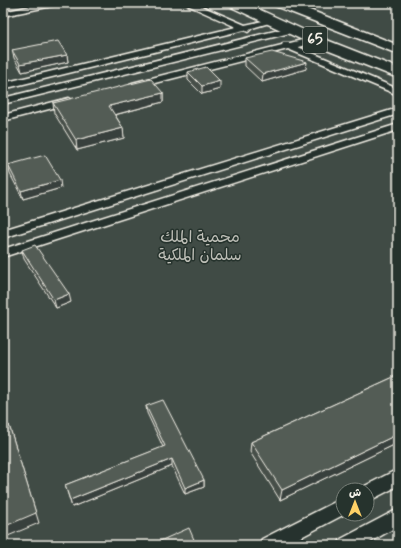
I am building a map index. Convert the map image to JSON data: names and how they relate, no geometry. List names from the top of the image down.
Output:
{
  "streets": {
    "highway": ["65"]
  },
  "parks": ["محمية الملك سلمان الملكية"],
  "north": "top"
}
